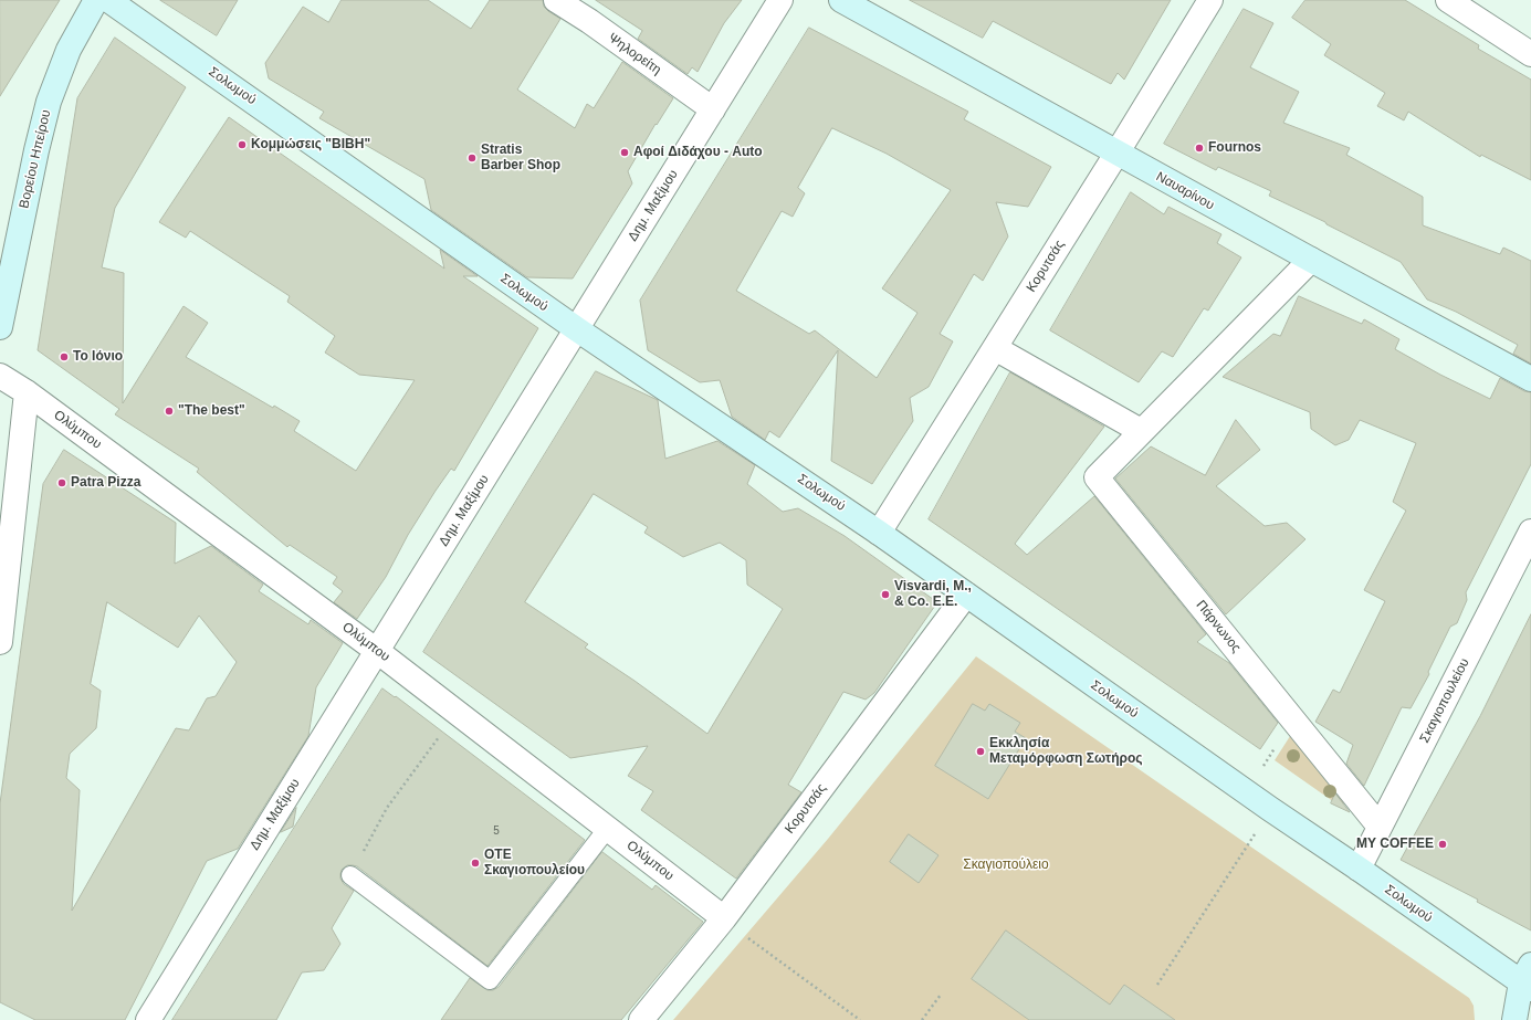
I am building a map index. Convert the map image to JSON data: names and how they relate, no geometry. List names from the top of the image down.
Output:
{
  "streets": {
    "main road": ["Σολωμού", "Βορείου Ηπείρου", "Ναυαρίνου"],
    "street": [
      "Ψηλορείτη",
      "Δημ. Μαξίμου",
      "Κορυτσάς",
      "Ολύμπου",
      "Πάρνωνος",
      "Σκαγιοπουλείου"
    ]
  },
  "crossings": [
    ["Ψηλορείτη", "Δημ. Μαξίμου"],
    ["Σολωμού", "Δημ. Μαξίμου"],
    ["Σολωμού", "Κορυτσάς"],
    ["Σολωμού", "Σκαγιοπουλείου"],
    ["Ναυαρίνου", "Κορυτσάς"],
    ["Ναυαρίνου", "Πάρνωνος"],
    ["Δημ. Μαξίμου", "Ολύμπου"],
    ["Κορυτσάς", "Ολύμπου"],
    ["Πάρνωνος", "Σκαγιοπουλείου"]
  ],
  "parks": ["Σκαγιοπούλειο"],
  "places": [
    "Κομμώσεις \"ΒΙΒΗ\"",
    "Fournos",
    "Αφοί Διδάχου - Auto",
    "Stratis Barber Shop",
    "Το Ιόνιο",
    "\"The best\"",
    "Patra Pizza",
    "Visvardi, M., & Co. E.E.",
    "Εκκλησία Μεταμόρφωση Σωτήρος",
    "MY COFFEE",
    "ΟΤΕ Σκαγιοπουλείου"
  ],
  "house_numbers": ["5"]
}
